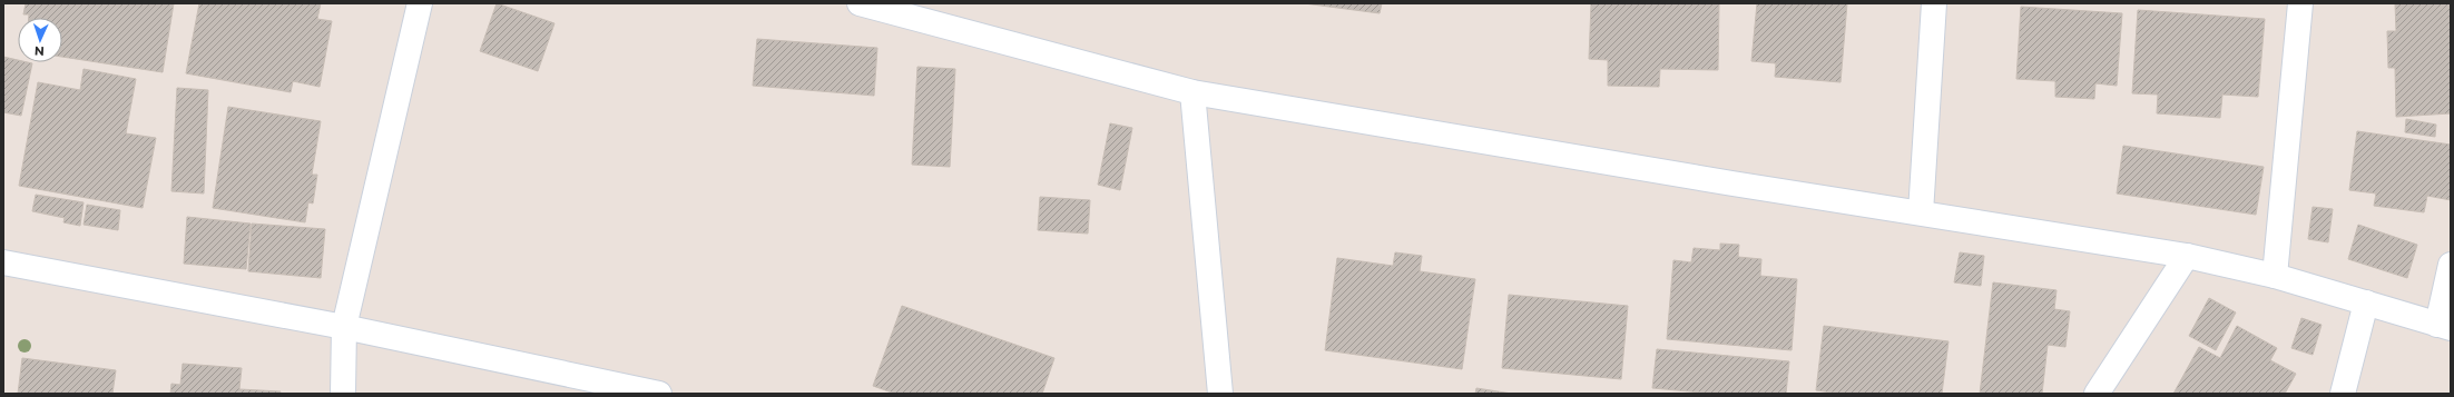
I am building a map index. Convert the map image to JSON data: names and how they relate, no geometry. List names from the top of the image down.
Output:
{
  "north": "bottom"
}
